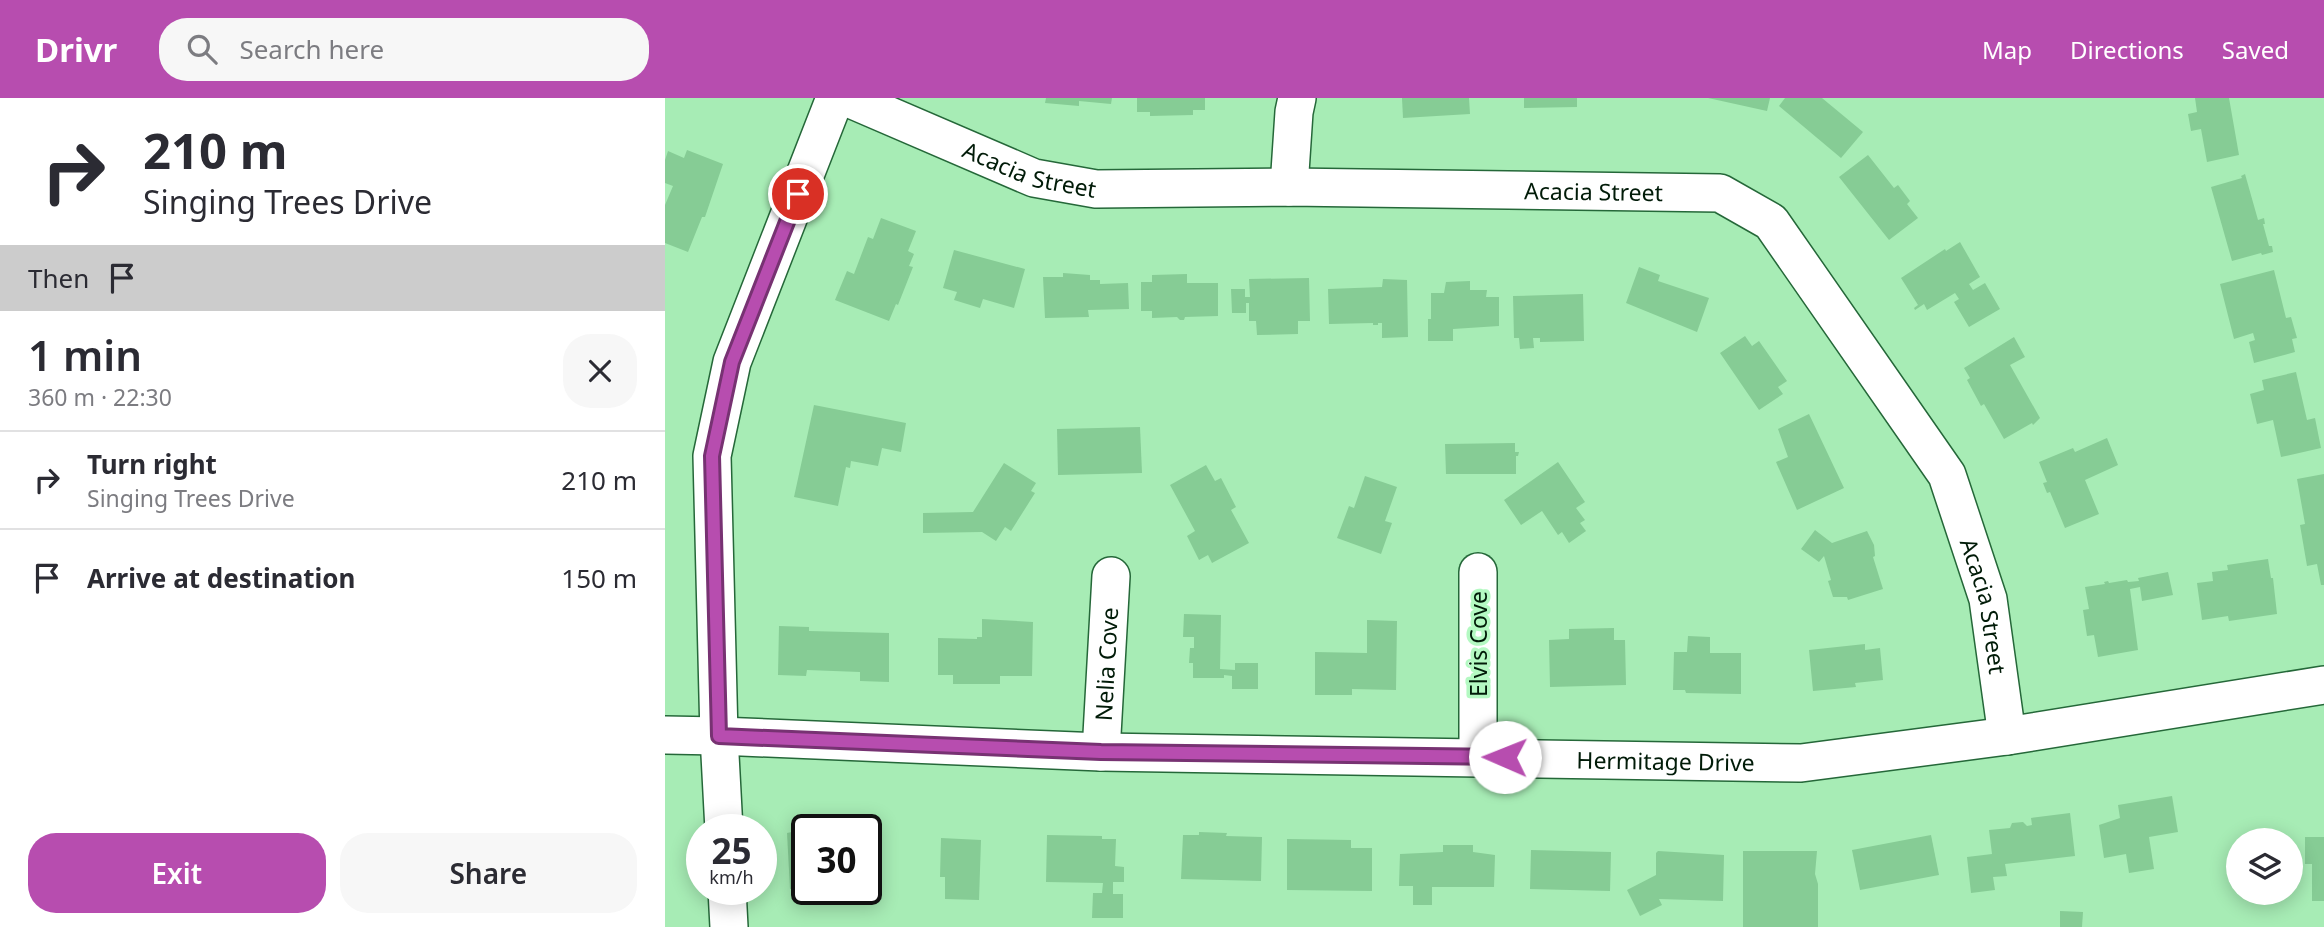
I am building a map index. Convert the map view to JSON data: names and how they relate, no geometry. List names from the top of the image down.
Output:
{
  "streets": {
    "street": [
      "Acacia Street",
      "Elvis Cove",
      "Nelia Cove",
      "Hermitage Drive"
    ]
  },
  "crossings": [
    ["Acacia Street", "Hermitage Drive"],
    ["Elvis Cove", "Hermitage Drive"],
    ["Nelia Cove", "Hermitage Drive"]
  ],
  "page": {
    "header": "Drivr",
    "search": "Search here",
    "nav": ["Map", "Directions", "Saved"],
    "turn": ["210 m", "Singing Trees Drive"],
    "then": "Then",
    "heading": ["1 min", "360 m · 22:30"],
    "list": [
      {
        "name": "Turn right",
        "note": "Singing Trees Drive",
        "value": "210 m"
      },
      {
        "name": "Arrive at destination",
        "value": "150 m"
      }
    ],
    "speed": "25 km/h",
    "limit": "30",
    "buttons": ["Exit", "Share"]
  }
}
